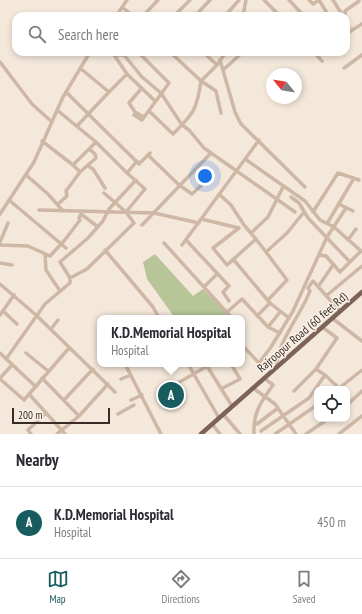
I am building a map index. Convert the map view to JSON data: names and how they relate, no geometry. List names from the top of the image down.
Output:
{
  "streets": {
    "main road": ["Rajroopur Road (60 feet Rd)"]
  },
  "scale_bar": "200 m",
  "north": "top left",
  "page": {
    "search": "Search here",
    "popup": ["K.D.Memorial Hospital", "Hospital"],
    "pins": "A",
    "scale": "200 m",
    "heading": "Nearby",
    "list": [
      {
        "mark": "A",
        "name": "K.D.Memorial Hospital",
        "note": "Hospital",
        "value": "450 m"
      }
    ],
    "nav": ["Map", "Directions", "Saved"]
  }
}
